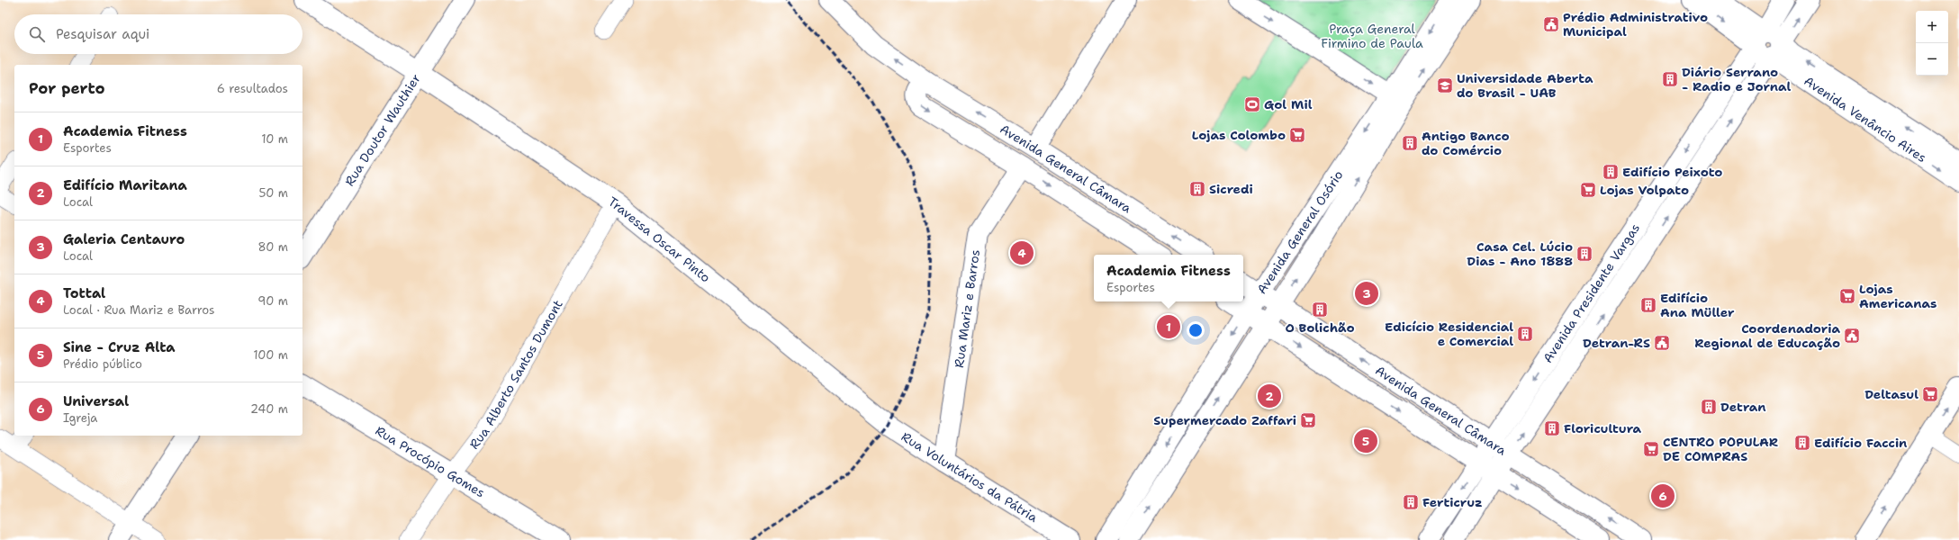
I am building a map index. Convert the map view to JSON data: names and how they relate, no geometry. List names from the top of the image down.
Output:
{
  "streets": {
    "main road": [
      "Avenida Venâncio Aires",
      "Rua Doutor Wauthier",
      "Avenida General Câmara",
      "Avenida General Osório",
      "Travessa Oscar Pinto",
      "Avenida Presidente Vargas",
      "Rua Mariz e Barros",
      "Rua Procópio Gomes",
      "Rua Voluntários da Pátria"
    ],
    "street": ["Rua Alberto Santos Dumont"]
  },
  "crossings": [
    ["Avenida Venâncio Aires", "Avenida Presidente Vargas"],
    ["Rua Doutor Wauthier", "Travessa Oscar Pinto"],
    ["Avenida General Câmara", "Avenida General Osório"],
    ["Avenida General Câmara", "Avenida Presidente Vargas"],
    ["Avenida General Câmara", "Rua Mariz e Barros"],
    ["Travessa Oscar Pinto", "Rua Alberto Santos Dumont"],
    ["Travessa Oscar Pinto", "Rua Voluntários da Pátria"],
    ["Rua Mariz e Barros", "Rua Voluntários da Pátria"],
    ["Rua Alberto Santos Dumont", "Rua Procópio Gomes"]
  ],
  "parks": ["Praça General Firmino de Paula"],
  "places": {
    "public building": ["Prédio Administrativo Municipal", "Coordenadoria Regional de Educação", "Detran-RS"],
    "building": [
      "Diário Serrano - Radio e Jornal",
      "Antigo Banco do Comércio",
      "Edifício Peixoto",
      "Sicredi",
      "Casa Cel. Lúcio Dias - Ano 1888",
      "Edifício Ana Müller",
      "O Bolichão",
      "Edicício Residencial e Comercial",
      "Detran",
      "Floricultura",
      "Edifício Faccin",
      "Ferticruz"
    ],
    "school or university": ["Universidade Aberta do Brasil - UAB"],
    "sports": ["Gol Mil"],
    "supermarket": [
      "Lojas Colombo",
      "Lojas Volpato",
      "Lojas Americanas",
      "Deltasul",
      "Supermercado Zaffari",
      "CENTRO POPULAR DE COMPRAS"
    ]
  },
  "page": {
    "map_buttons": ["+", "−"],
    "search": "Pesquisar aqui",
    "heading": ["Por perto", "6 resultados"],
    "list": [
      {
        "mark": "1",
        "name": "Academia Fitness",
        "note": "Esportes",
        "value": "10 m"
      },
      {
        "mark": "2",
        "name": "Edifício Maritana",
        "note": "Local",
        "value": "50 m"
      },
      {
        "mark": "3",
        "name": "Galeria Centauro",
        "note": "Local",
        "value": "80 m"
      },
      {
        "mark": "4",
        "name": "Tottal",
        "note": "Local · Rua Mariz e Barros",
        "value": "90 m"
      },
      {
        "mark": "5",
        "name": "Sine - Cruz Alta",
        "note": "Prédio público",
        "value": "100 m"
      },
      {
        "mark": "6",
        "name": "Universal",
        "note": "Igreja",
        "value": "240 m"
      }
    ],
    "pins": [
      "4",
      "3",
      "1",
      "2",
      "5",
      "6"
    ],
    "popup": ["Academia Fitness", "Esportes"]
  }
}
